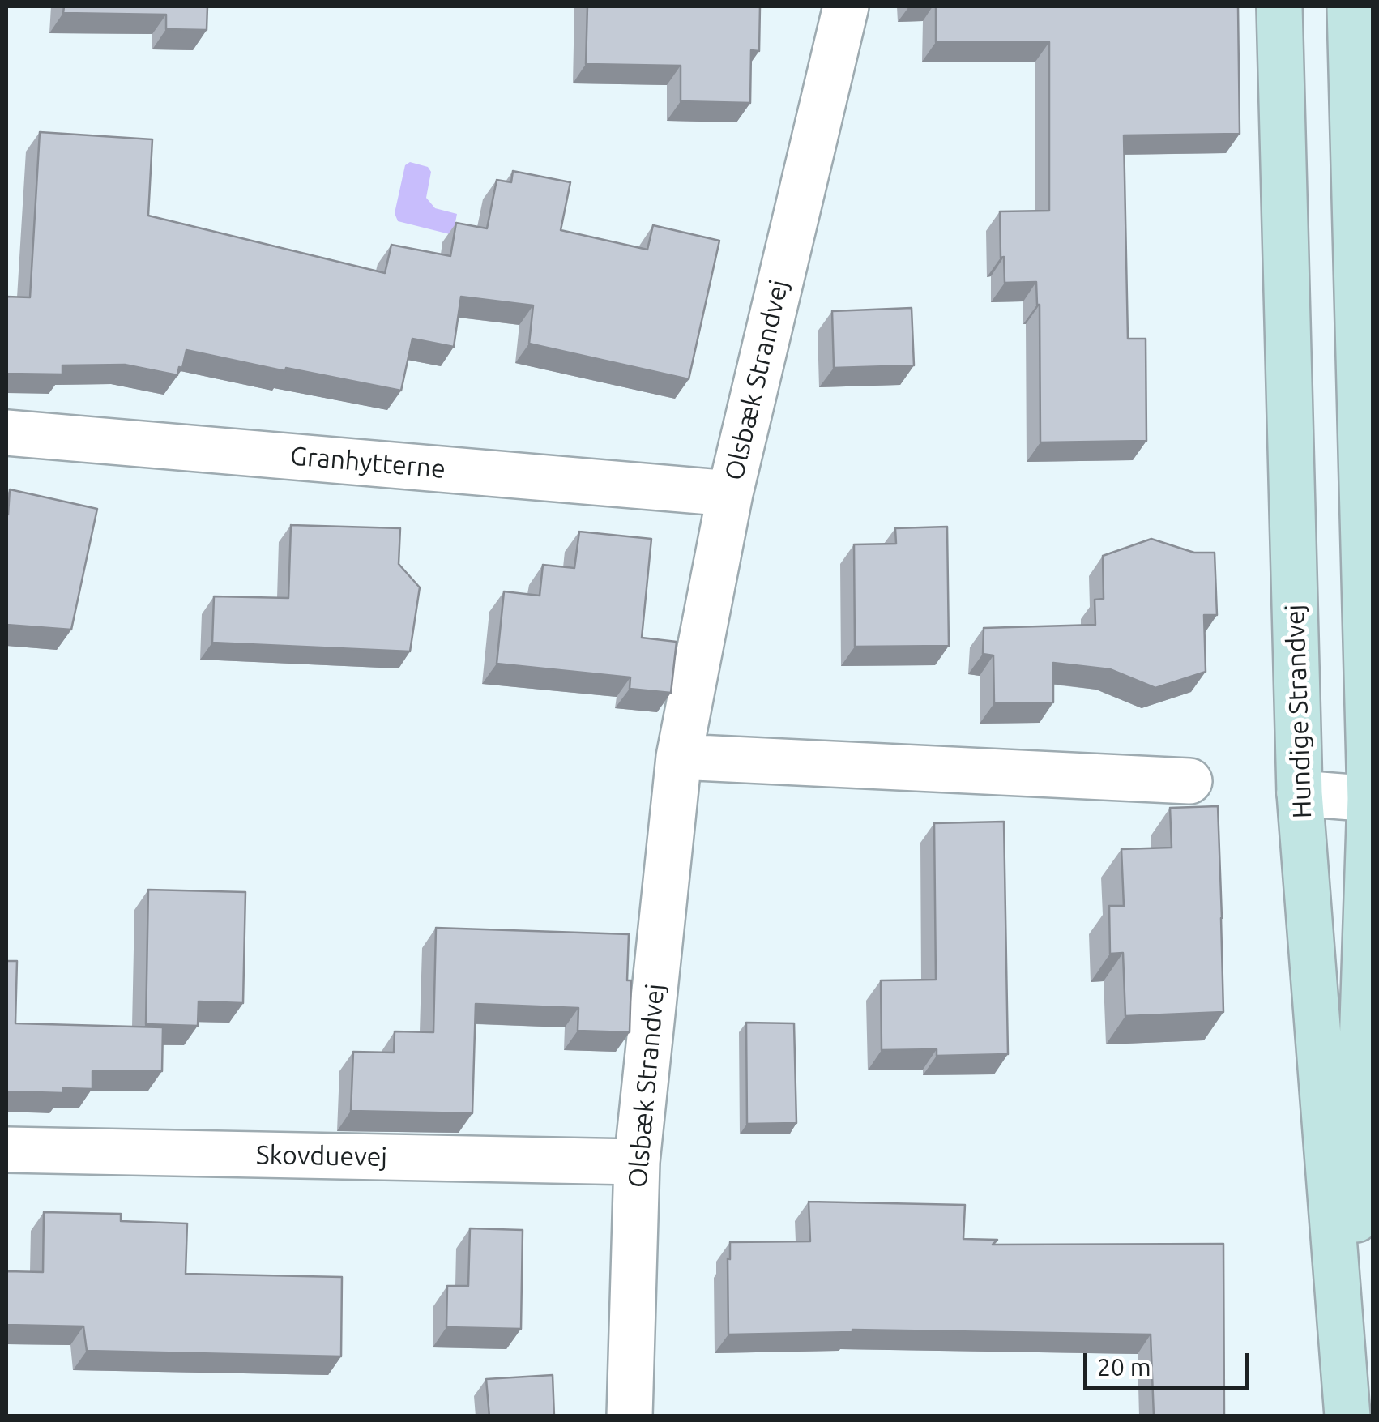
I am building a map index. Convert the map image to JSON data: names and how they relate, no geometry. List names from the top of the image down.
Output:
{
  "streets": {
    "main road": ["Hundige Strandvej"],
    "street": ["Olsbæk Strandvej", "Granhytterne", "Skovduevej"]
  },
  "crossings": [
    ["Olsbæk Strandvej", "Granhytterne"],
    ["Olsbæk Strandvej", "Skovduevej"]
  ],
  "scale_bar": "20 m"
}
